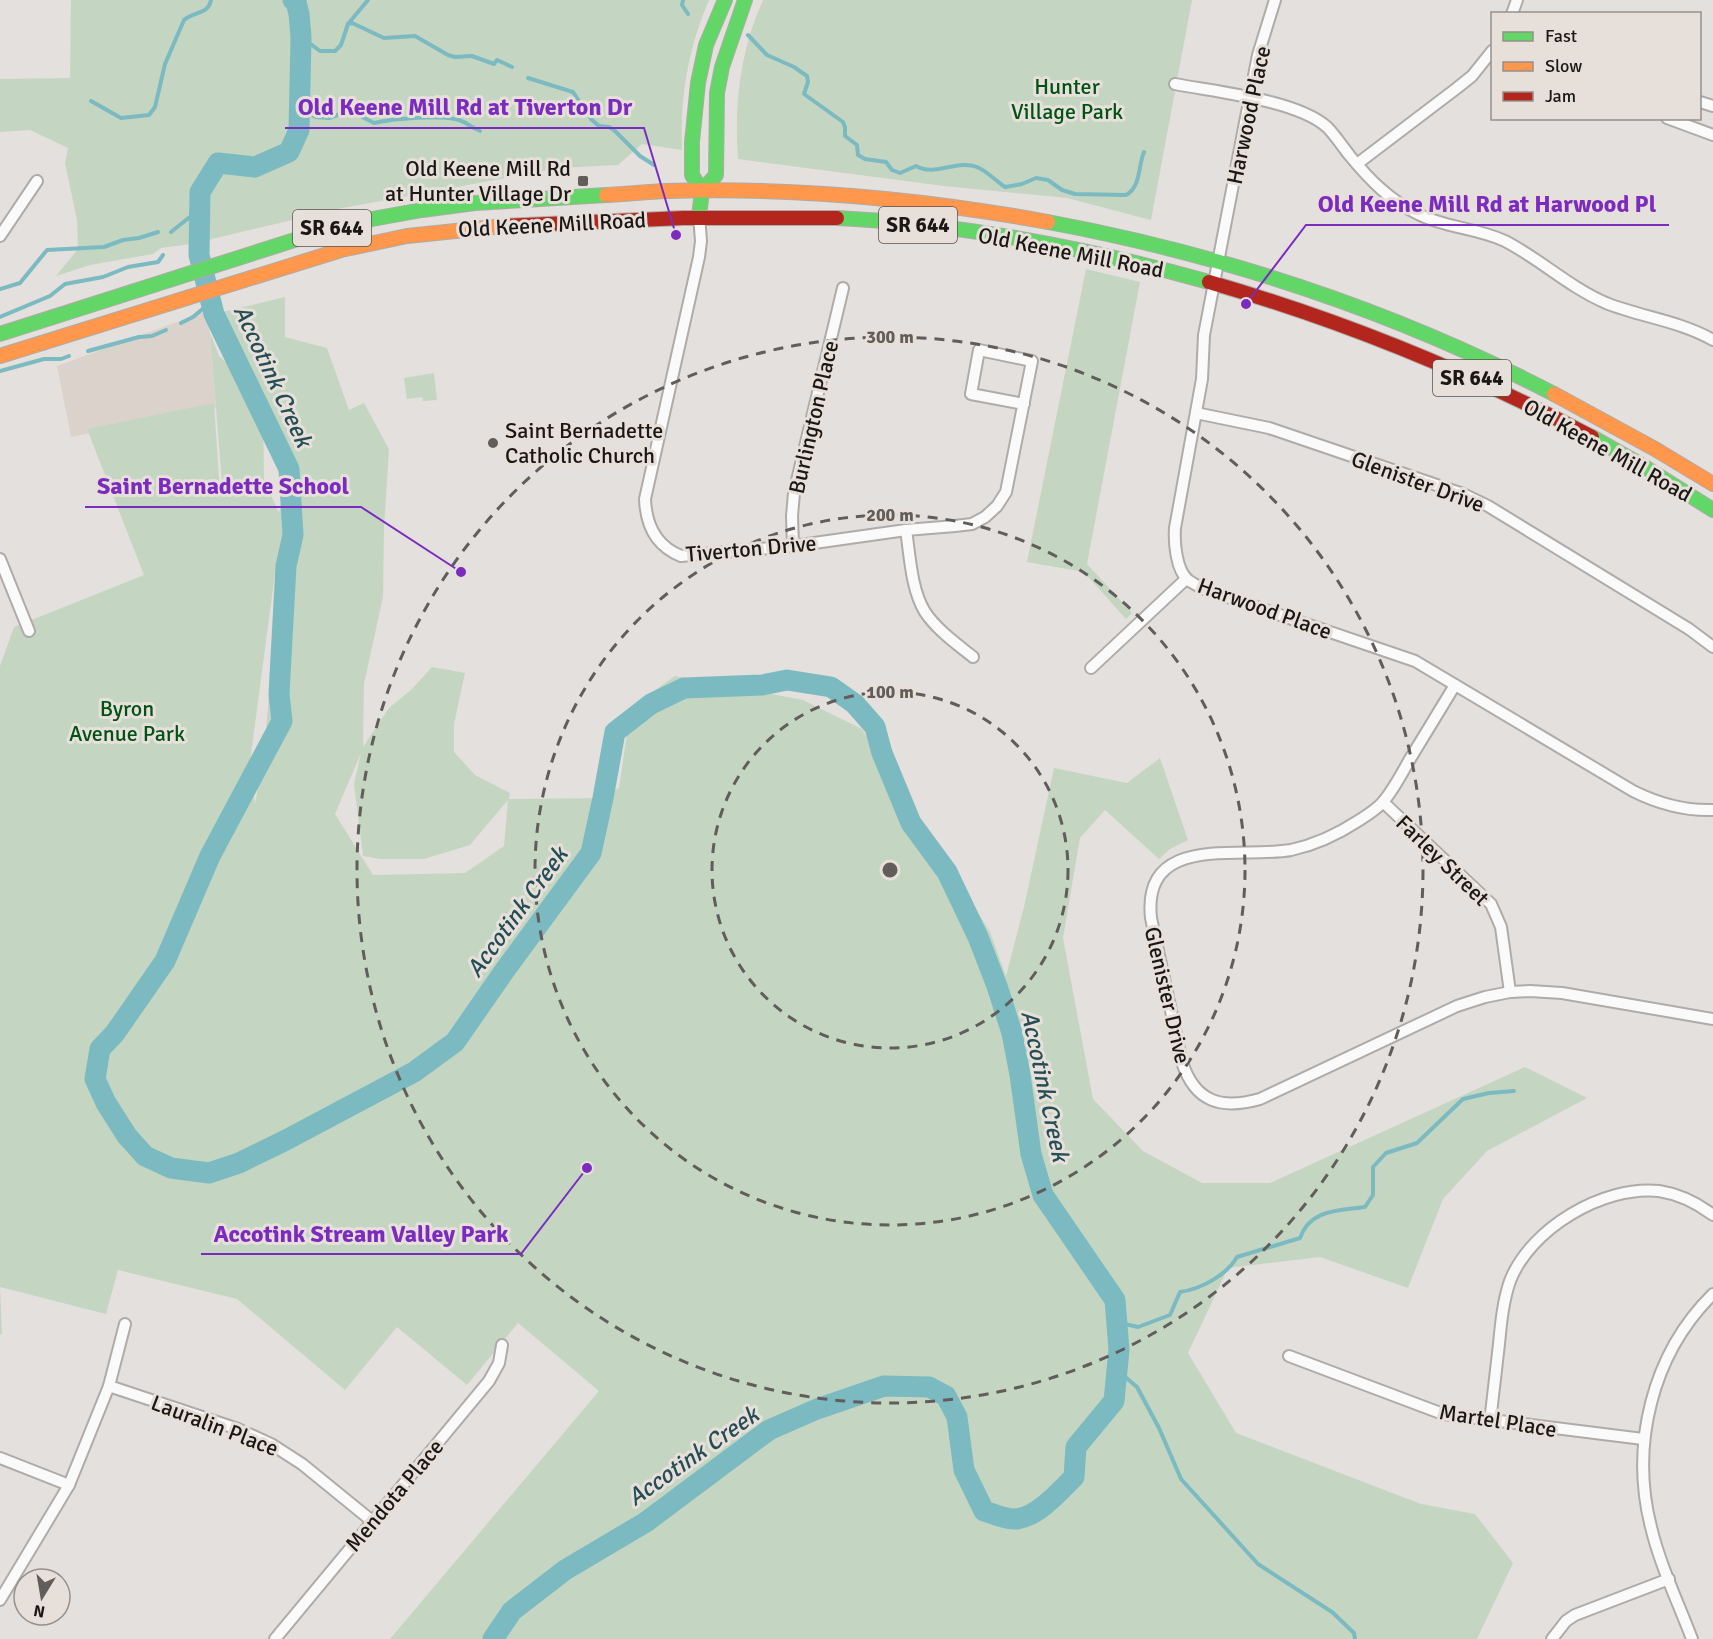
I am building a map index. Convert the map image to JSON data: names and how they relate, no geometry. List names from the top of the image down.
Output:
{
  "streets": {
    "main road": ["Old Keene Mill Road", "SR 644"],
    "street": [
      "Harwood Place",
      "Burlington Place",
      "Glenister Drive",
      "Tiverton Drive",
      "Farley Street",
      "Martel Place",
      "Lauralin Place",
      "Mendota Place"
    ]
  },
  "crossings": [
    ["Harwood Place", "Old Keene Mill Road"],
    ["Harwood Place", "Glenister Drive"],
    ["Old Keene Mill Road", "Tiverton Drive"],
    ["Burlington Place", "Tiverton Drive"],
    ["Glenister Drive", "Farley Street"],
    ["Lauralin Place", "Mendota Place"]
  ],
  "water": ["Accotink Creek"],
  "parks": ["Hunter Village Park", "Byron Avenue Park"],
  "places": {
    "transit": ["Old Keene Mill Rd at Hunter Village Dr"],
    "other": [
      "Old Keene Mill Rd at Tiverton Dr",
      "Old Keene Mill Rd at Harwood Pl",
      "Saint Bernadette Catholic Church",
      "Saint Bernadette School",
      "Accotink Stream Valley Park"
    ]
  },
  "legend": ["Fast", "Slow", "Jam"],
  "north": "bottom",
  "rings": ["300 m", "200 m", "100 m"]
}
